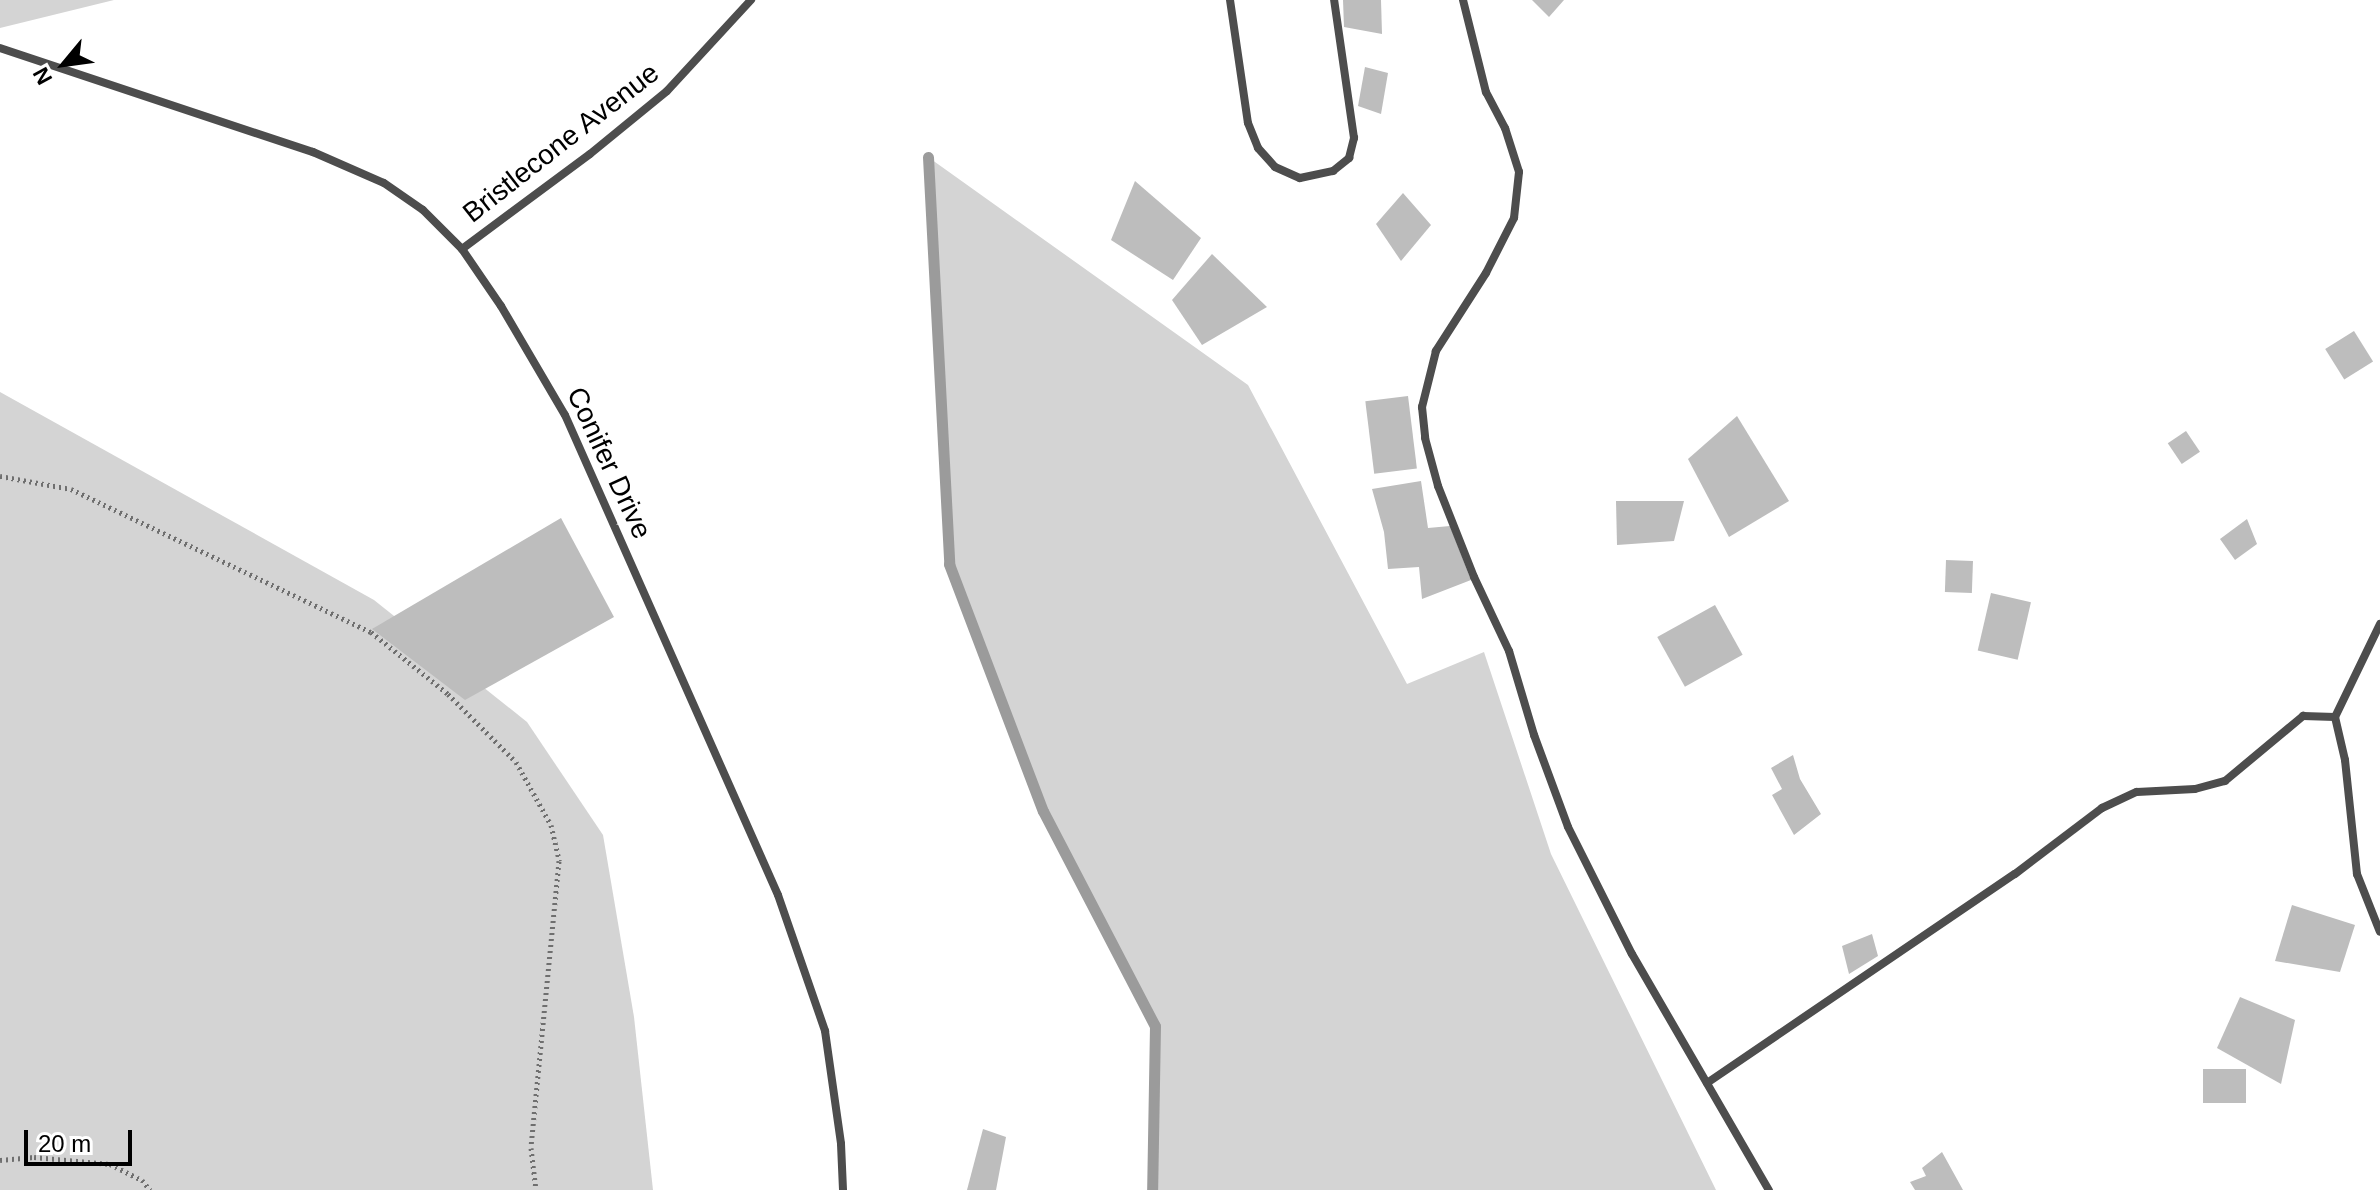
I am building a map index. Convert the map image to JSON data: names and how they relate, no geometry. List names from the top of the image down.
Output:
{
  "streets": {
    "street": ["Bristlecone Avenue", "Conifer Drive"]
  },
  "crossings": [
    ["Bristlecone Avenue", "Conifer Drive"]
  ],
  "scale_bar": "20 m",
  "north": "bottom left"
}
